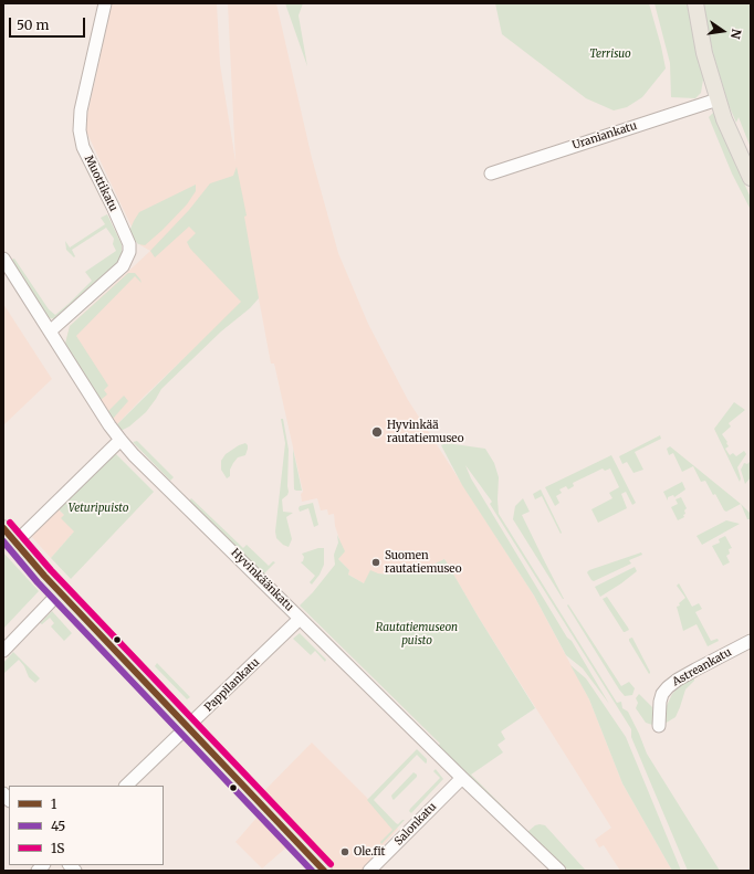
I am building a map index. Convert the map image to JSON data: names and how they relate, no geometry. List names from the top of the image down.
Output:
{
  "streets": {
    "street": [
      "Uraniankatu",
      "Muottikatu",
      "Hyvinkäänkatu",
      "Astreankatu",
      "Pappilankatu",
      "Salonkatu"
    ]
  },
  "crossings": [
    ["Muottikatu", "Hyvinkäänkatu"],
    ["Hyvinkäänkatu", "Pappilankatu"],
    ["Hyvinkäänkatu", "Salonkatu"]
  ],
  "parks": ["Terrisuo", "Veturipuisto", "Rautatiemuseon puisto"],
  "places": ["Hyvinkää rautatiemuseo", "Suomen rautatiemuseo", "Ole.fit"],
  "lines": ["transit line 1S", "transit line 1", "transit line 45"],
  "legend": ["1", "45", "1S"],
  "scale_bar": "50 m",
  "north": "right"
}
